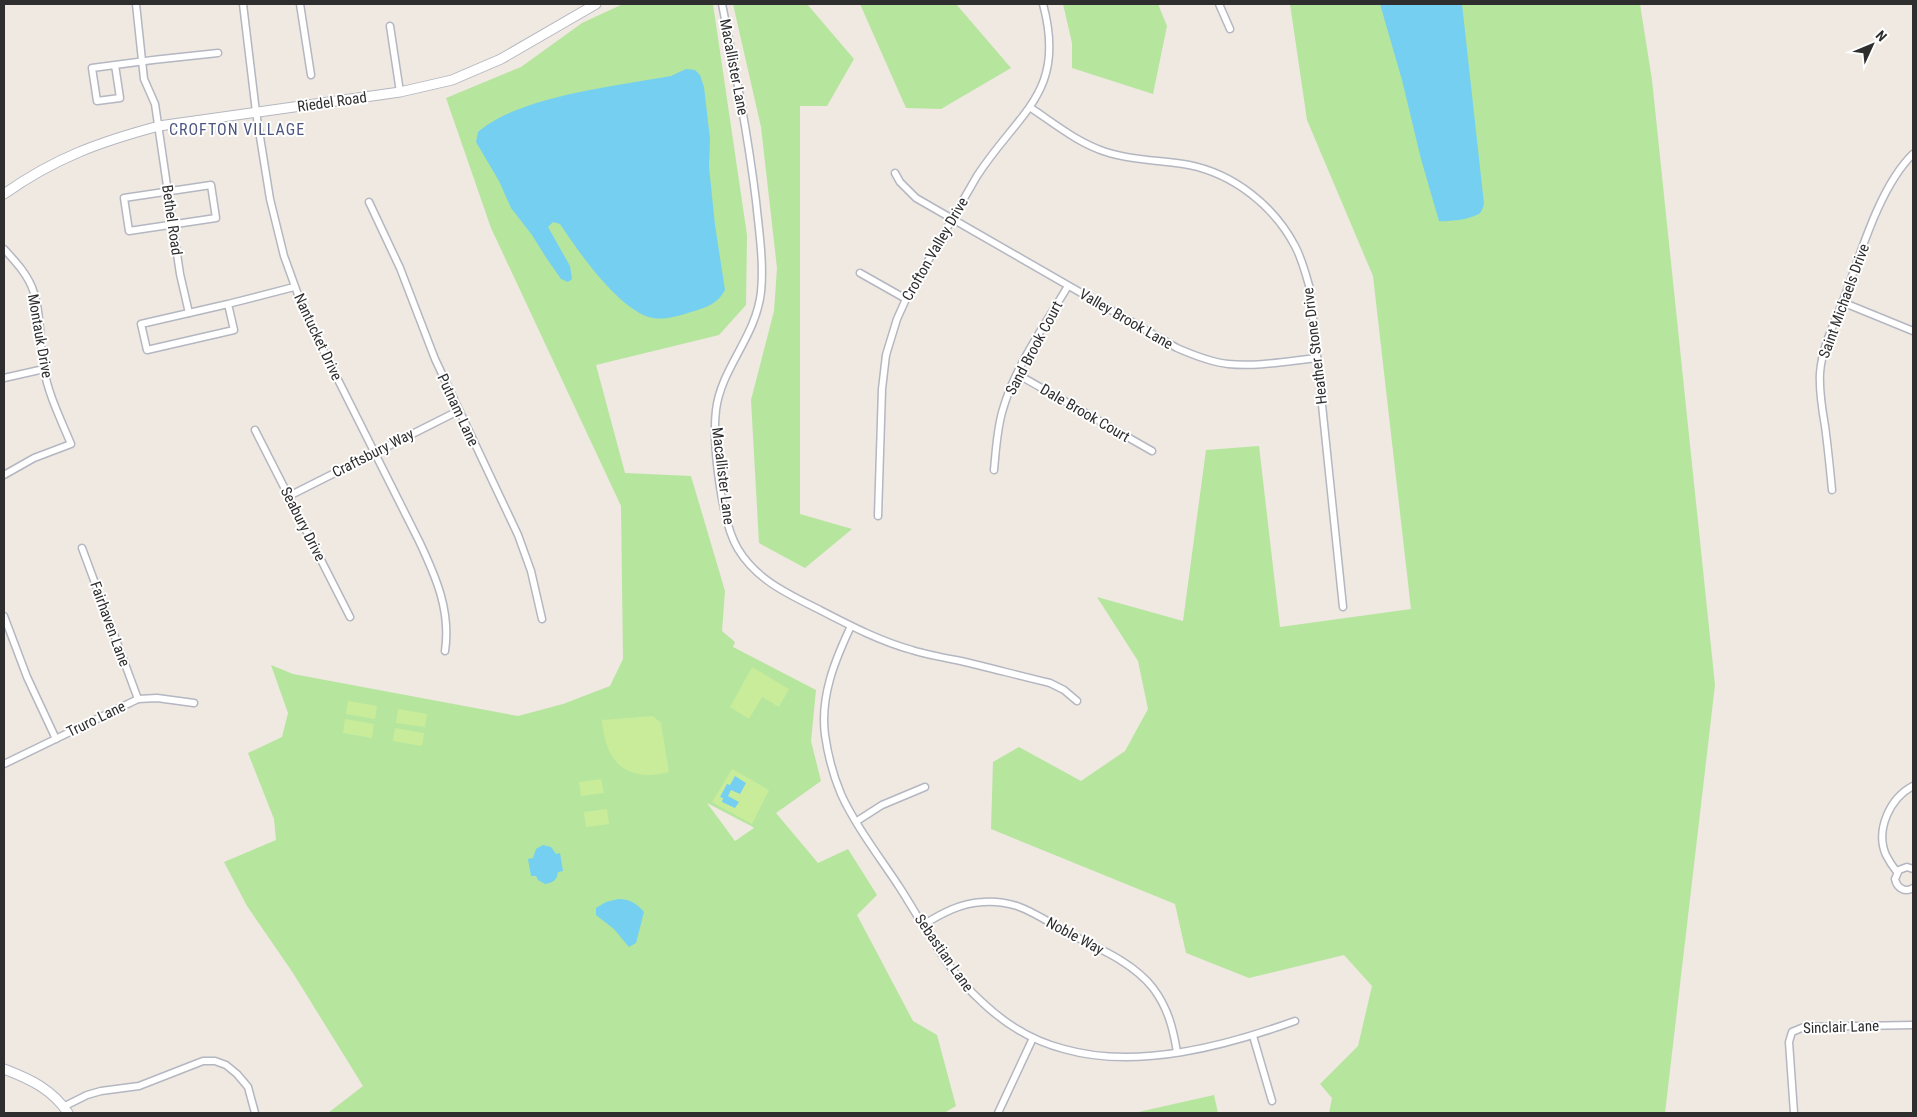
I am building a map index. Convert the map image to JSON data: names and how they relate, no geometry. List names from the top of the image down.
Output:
{
  "streets": {
    "street": [
      "Macallister Lane",
      "Riedel Road",
      "Bethel Road",
      "Crofton Valley Drive",
      "Saint Michaels Drive",
      "Valley Brook Lane",
      "Montauk Drive",
      "Nantucket Drive",
      "Heather Stone Drive",
      "Sand Brook Court",
      "Putnam Lane",
      "Dale Brook Court",
      "Craftsbury Way",
      "Seabury Drive",
      "Fairhaven Lane",
      "Truro Lane",
      "Noble Way",
      "Sebastian Lane",
      "Sinclair Lane"
    ]
  },
  "crossings": [
    ["Macallister Lane", "Sebastian Lane"],
    ["Riedel Road", "Bethel Road"],
    ["Riedel Road", "Nantucket Drive"],
    ["Crofton Valley Drive", "Valley Brook Lane"],
    ["Crofton Valley Drive", "Heather Stone Drive"],
    ["Valley Brook Lane", "Heather Stone Drive"],
    ["Valley Brook Lane", "Sand Brook Court"],
    ["Nantucket Drive", "Craftsbury Way"],
    ["Sand Brook Court", "Dale Brook Court"],
    ["Putnam Lane", "Craftsbury Way"],
    ["Craftsbury Way", "Seabury Drive"],
    ["Fairhaven Lane", "Truro Lane"],
    ["Noble Way", "Sebastian Lane"]
  ],
  "districts": ["CROFTON VILLAGE"],
  "north": "top right"
}
